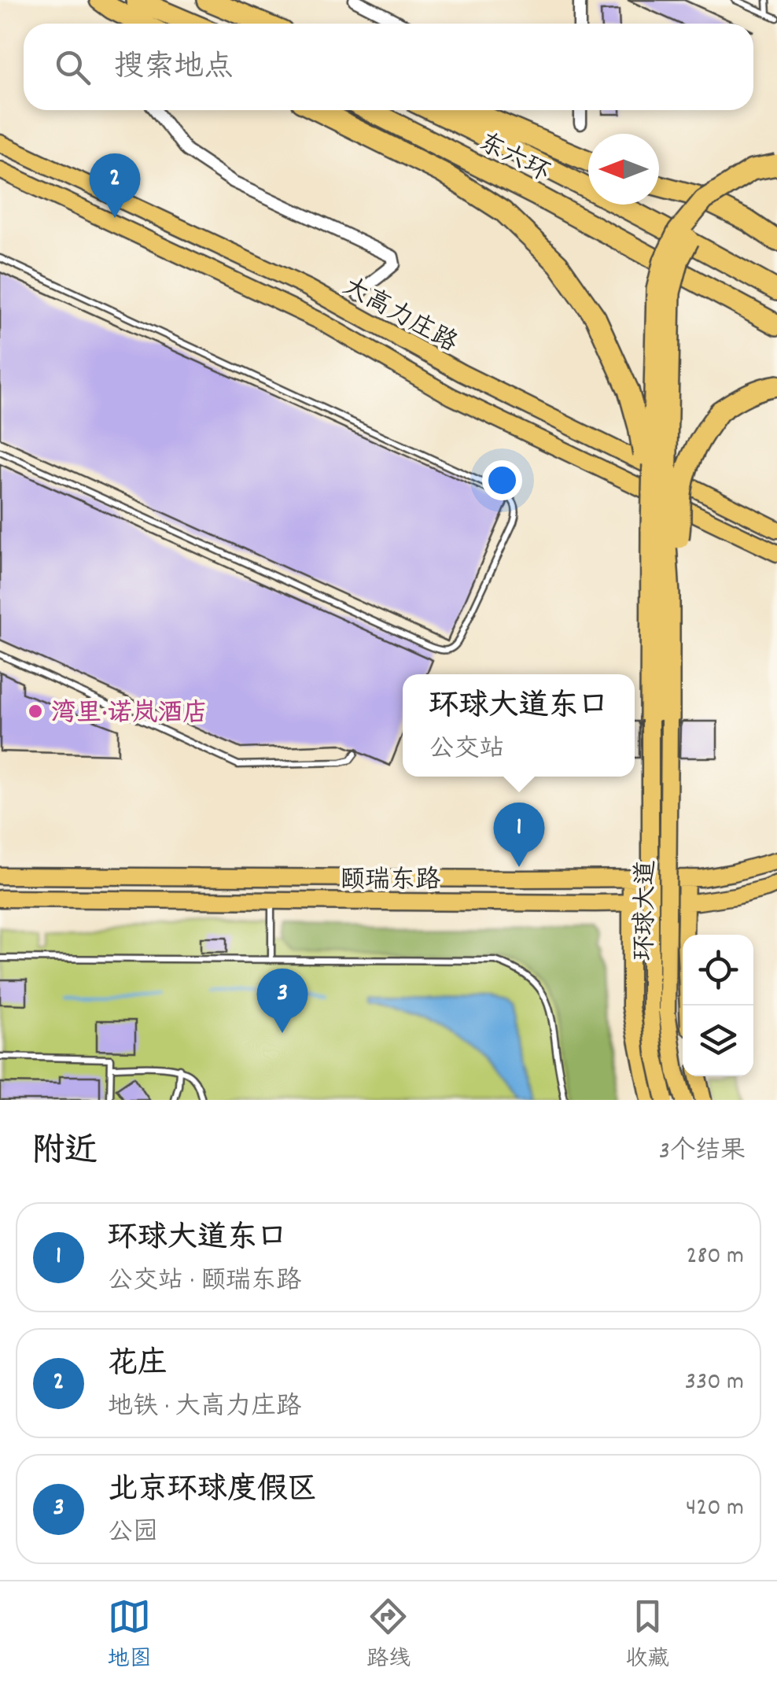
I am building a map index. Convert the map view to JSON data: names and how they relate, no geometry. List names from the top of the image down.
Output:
{
  "streets": {
    "highway": ["东六环"],
    "main road": ["大高力庄路", "颐瑞东路", "环球大道"]
  },
  "places": ["湾里·诺岚酒店"],
  "north": "left",
  "page": {
    "search": "搜索地点",
    "pins": ["2", "1", "3"],
    "popup": ["环球大道东口", "公交站"],
    "heading": ["附近", "3个结果"],
    "list": [
      {
        "mark": "1",
        "name": "环球大道东口",
        "note": "公交站 · 颐瑞东路",
        "value": "280 m"
      },
      {
        "mark": "2",
        "name": "花庄",
        "note": "地铁 · 大高力庄路",
        "value": "330 m"
      },
      {
        "mark": "3",
        "name": "北京环球度假区",
        "note": "公园",
        "value": "420 m"
      }
    ],
    "nav": ["地图", "路线", "收藏"]
  }
}
